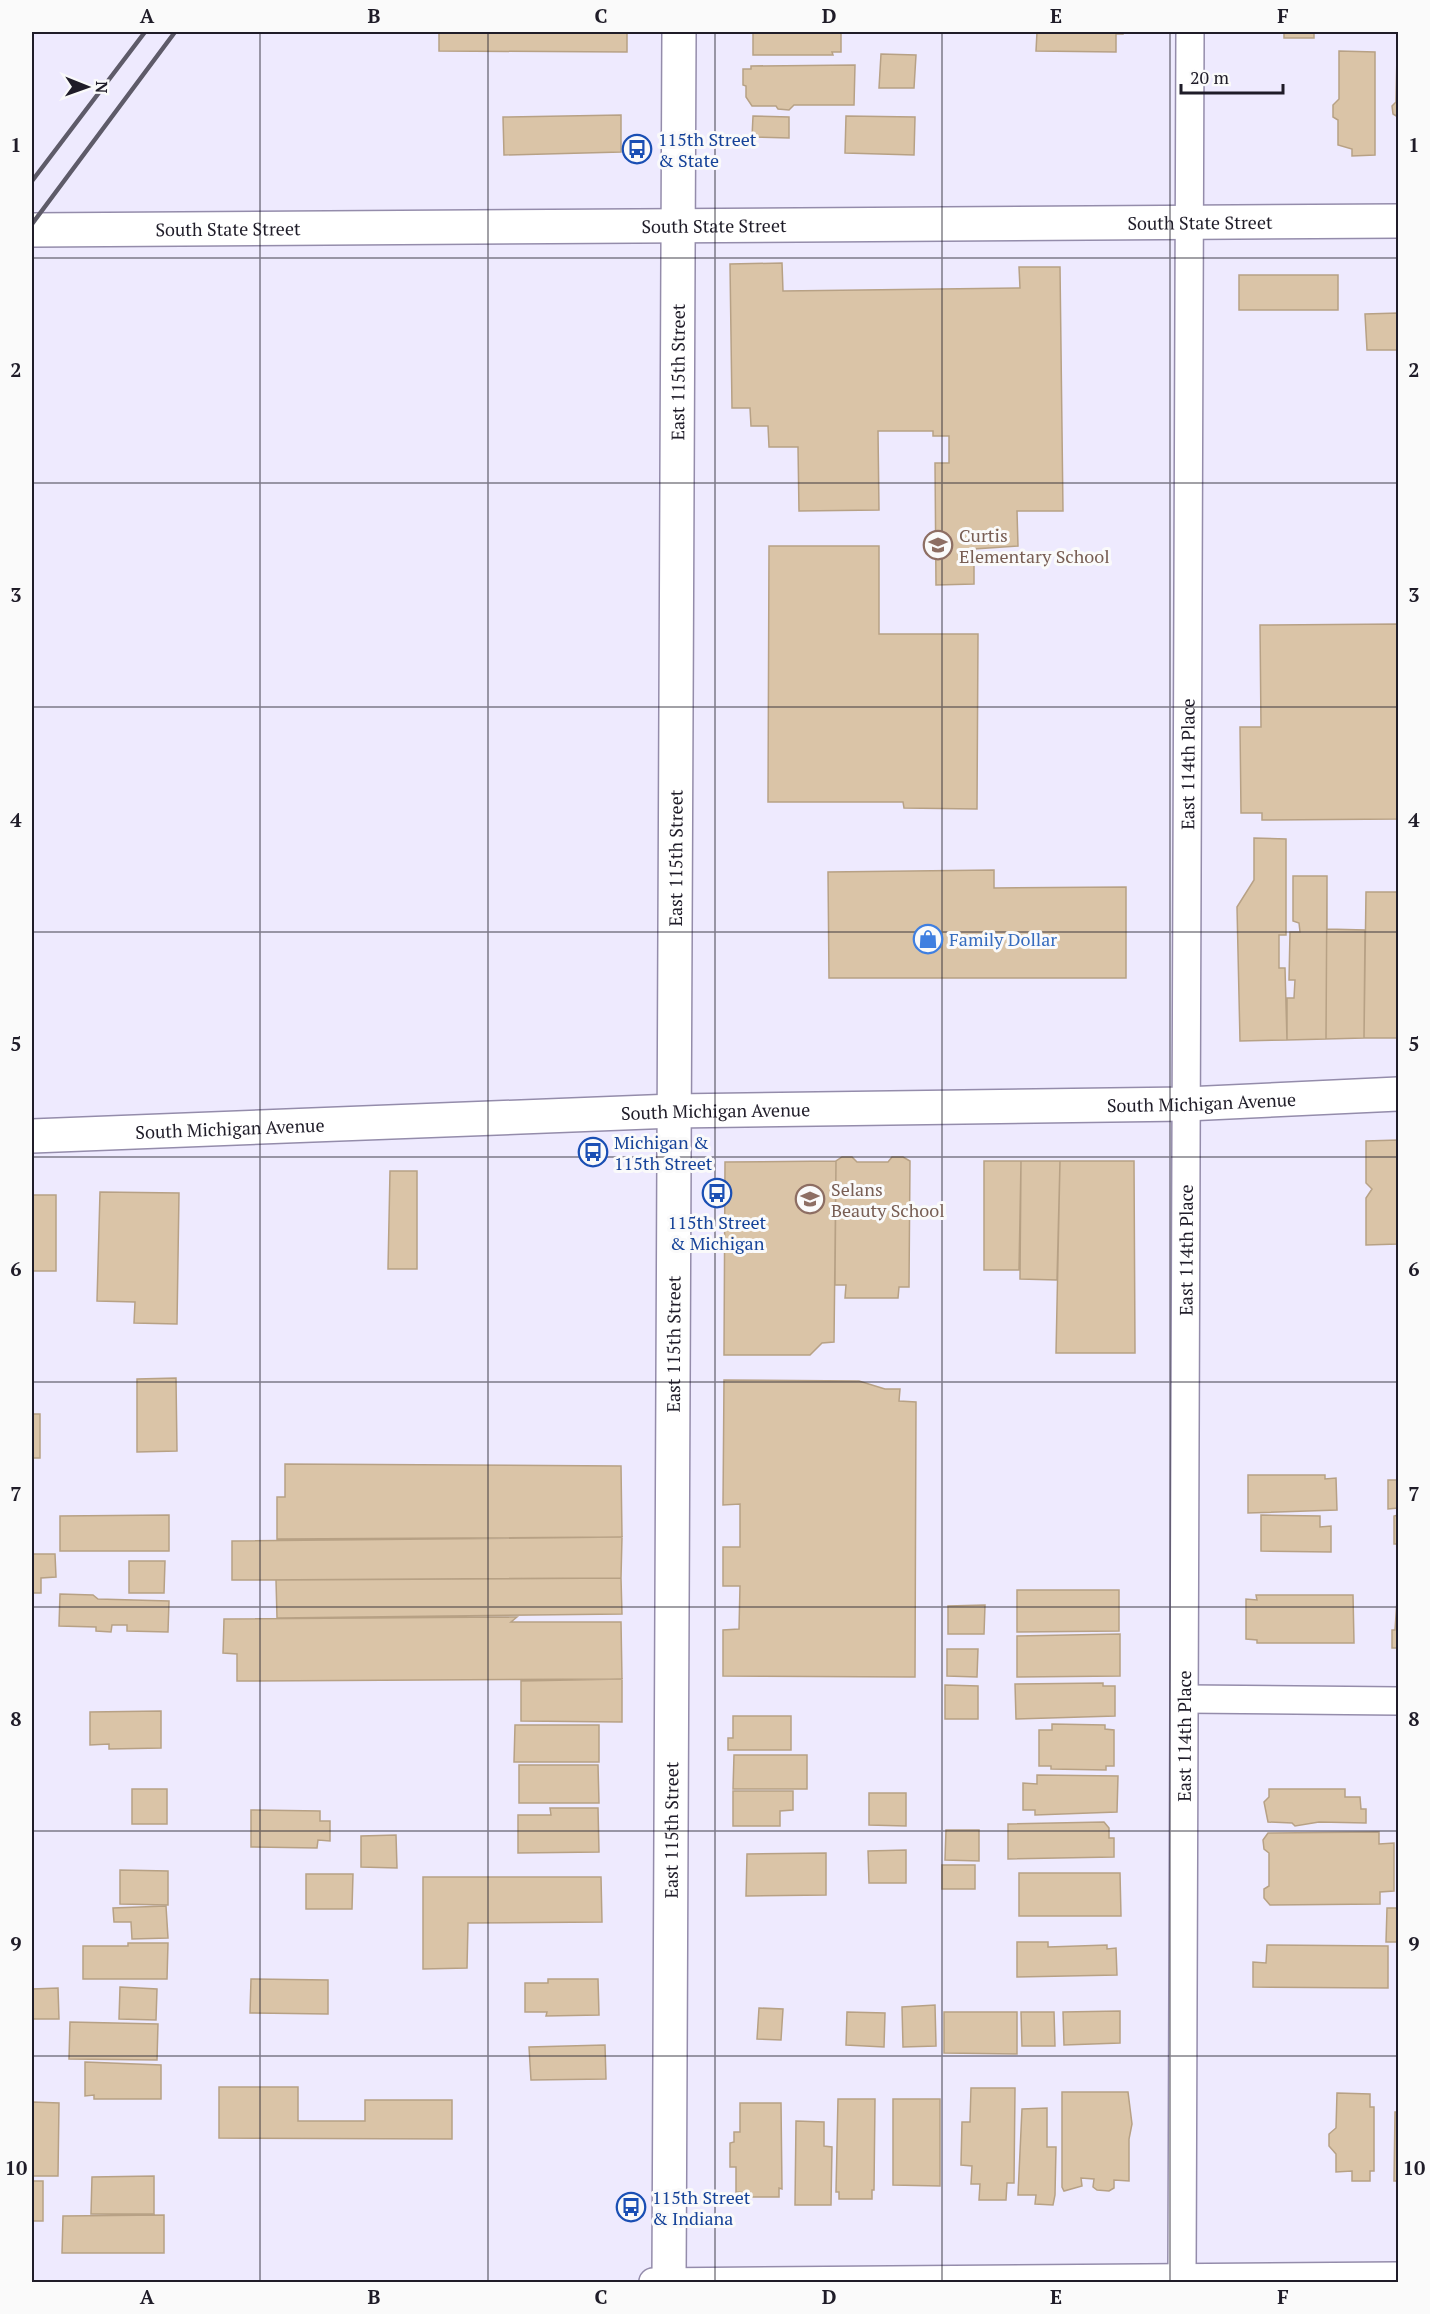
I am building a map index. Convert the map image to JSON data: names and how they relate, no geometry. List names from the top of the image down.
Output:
{
  "streets": {
    "street": [
      "South State Street",
      "East 115th Street",
      "East 114th Place",
      "South Michigan Avenue"
    ]
  },
  "crossings": [
    ["South State Street", "East 115th Street"],
    ["South State Street", "East 114th Place"],
    ["East 115th Street", "South Michigan Avenue"],
    ["East 114th Place", "South Michigan Avenue"]
  ],
  "places": {
    "bus stop": [
      "115th Street & State",
      "Michigan & 115th Street",
      "115th Street & Michigan",
      "115th Street & Indiana"
    ],
    "school or university": ["Curtis Elementary School", "Selans Beauty School"],
    "shop": ["Family Dollar"]
  },
  "scale_bar": "20 m",
  "north": "right",
  "grid": {
    "columns": [
      "A",
      "B",
      "C",
      "D",
      "E",
      "F"
    ],
    "rows": [
      "1",
      "2",
      "3",
      "4",
      "5",
      "6",
      "7",
      "8",
      "9",
      "10"
    ]
  }
}
